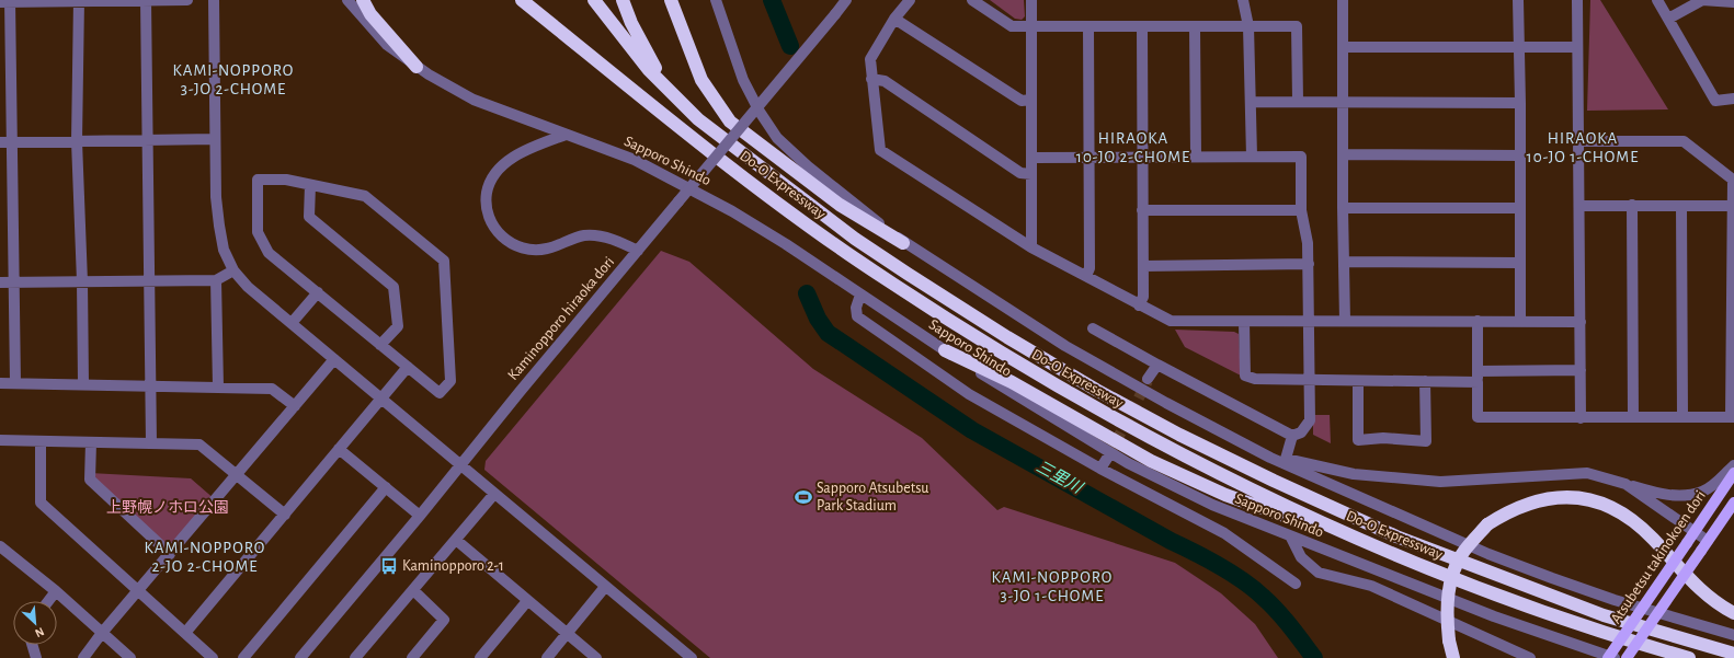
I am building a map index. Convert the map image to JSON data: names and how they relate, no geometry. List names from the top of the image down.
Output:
{
  "streets": {
    "highway": ["Do-O Expressway"],
    "main road": ["Atsubetsu takinokoen dori"],
    "street": ["Sapporo Shindo", "Kaminopporo hiraoka dori"]
  },
  "districts": [
    "KAMI-NOPPORO 3-JO 2-CHOME",
    "HIRAOKA 10-JO 2-CHOME",
    "HIRAOKA 10-JO 1-CHOME",
    "KAMI-NOPPORO 2-JO 2-CHOME",
    "KAMI-NOPPORO 3-JO 1-CHOME"
  ],
  "water": ["三里川"],
  "parks": ["上野幌ノホロ公園"],
  "places": {
    "sports": ["Sapporo Atsubetsu Park Stadium"],
    "bus stop": ["Kaminopporo 2-1"]
  },
  "north": "bottom right"
}
